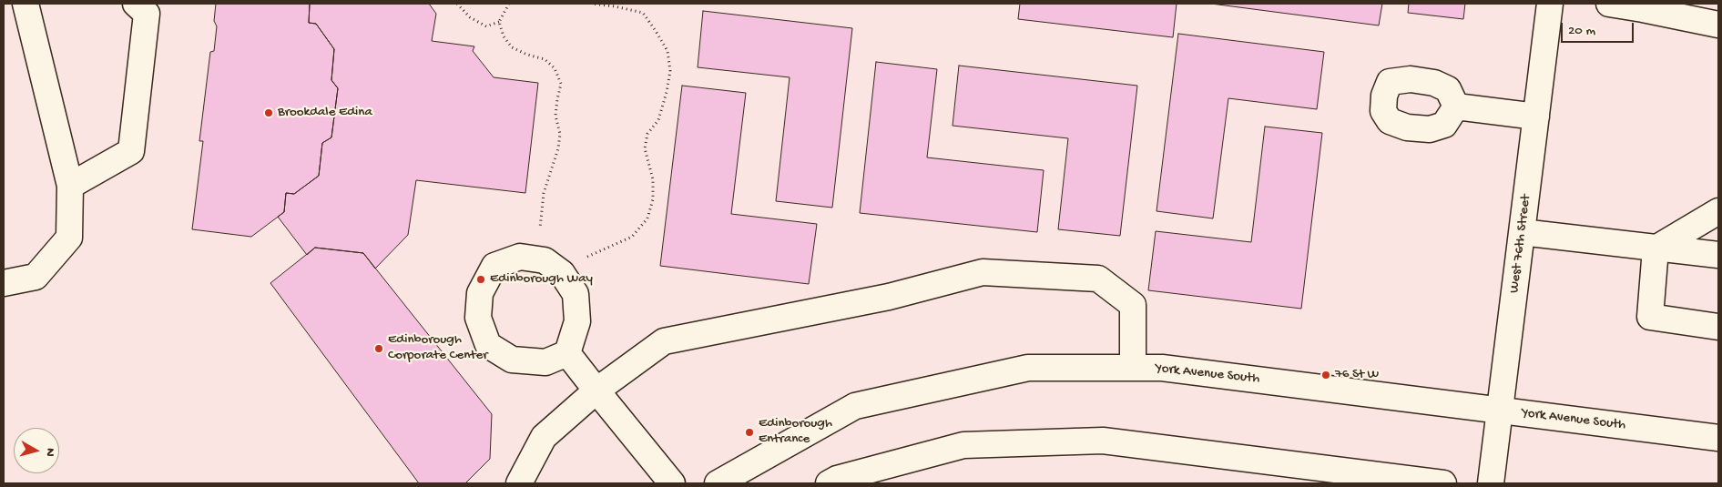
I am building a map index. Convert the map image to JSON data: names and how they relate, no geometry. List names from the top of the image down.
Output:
{
  "streets": {
    "street": ["West 76th Street", "York Avenue South"]
  },
  "crossings": [
    ["West 76th Street", "York Avenue South"]
  ],
  "places": [
    "Brookdale Edina",
    "Edinborough Way",
    "Edinborough Corporate Center",
    "76 St W",
    "Edinborough Entrance"
  ],
  "scale_bar": "20 m",
  "north": "right"
}
